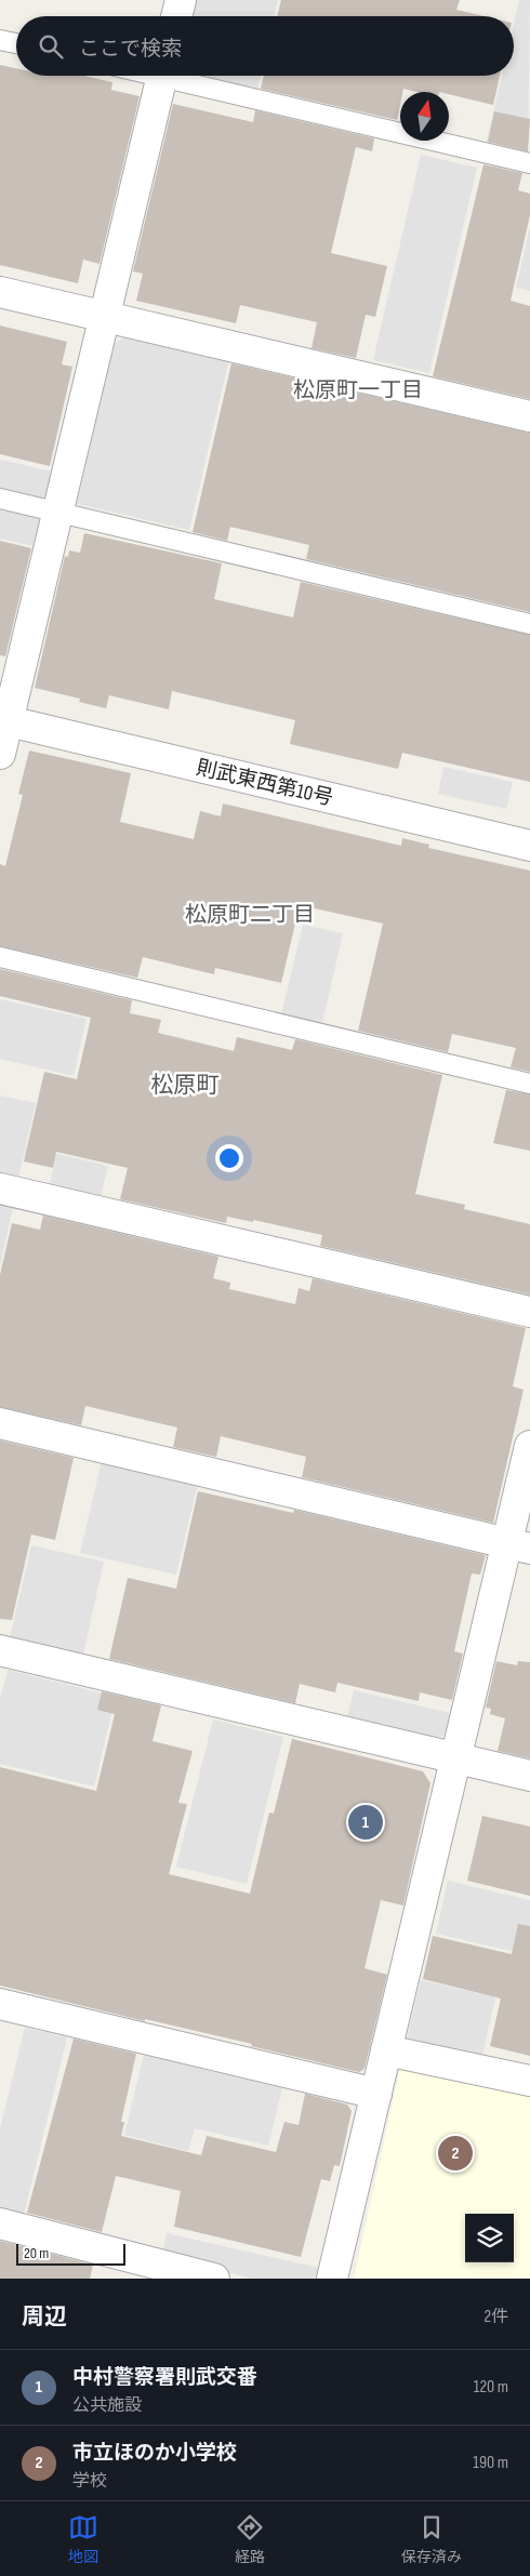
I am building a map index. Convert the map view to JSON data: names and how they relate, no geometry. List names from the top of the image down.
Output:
{
  "streets": {
    "street": ["則武東西第10号"]
  },
  "districts": ["松原町一丁目", "松原町二丁目", "松原町"],
  "scale_bar": "20 m",
  "north": "top",
  "page": {
    "search": "ここで検索",
    "pins": ["1", "2"],
    "scale": "20 m",
    "heading": ["周辺", "2件"],
    "list": [
      {
        "mark": "1",
        "name": "中村警察署則武交番",
        "note": "公共施設",
        "value": "120 m"
      },
      {
        "mark": "2",
        "name": "市立ほのか小学校",
        "note": "学校",
        "value": "190 m"
      }
    ],
    "nav": ["地図", "経路", "保存済み"]
  }
}
